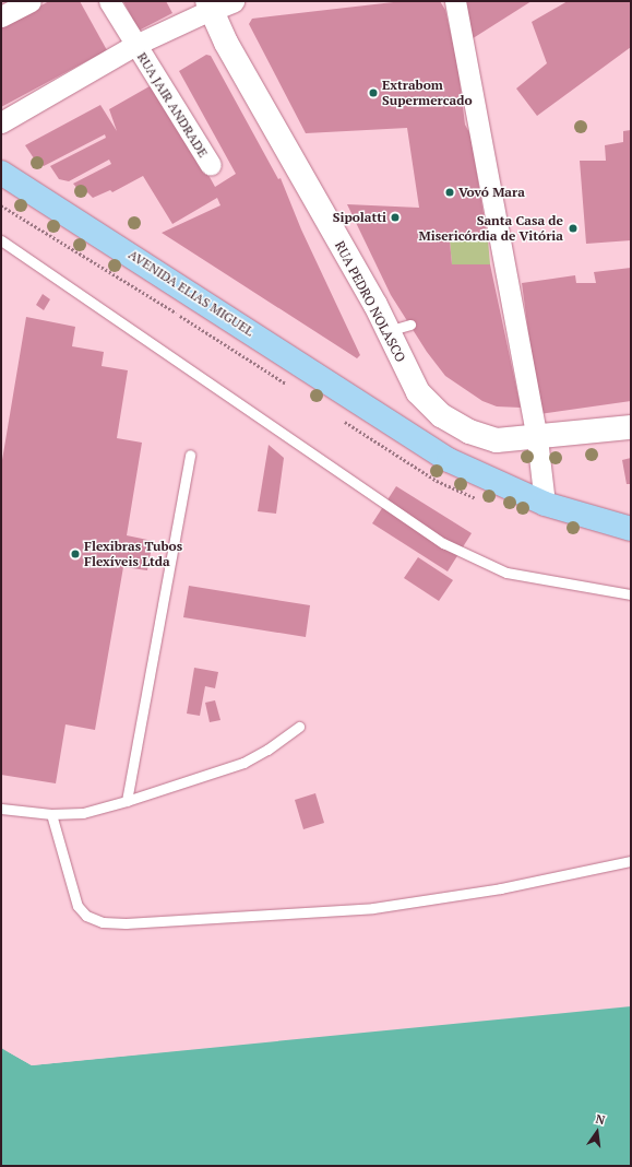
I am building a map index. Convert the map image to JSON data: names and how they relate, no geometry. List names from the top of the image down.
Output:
{
  "streets": {
    "main road": ["AVENIDA ELIAS MIGUEL", "RUA PEDRO NOLASCO"],
    "street": ["RUA JAIR ANDRADE"]
  },
  "crossings": [
    ["RUA JAIR ANDRADE", "RUA PEDRO NOLASCO"]
  ],
  "places": [
    "Extrabom Supermercado",
    "Vovó Mara",
    "Sipolatti",
    "Santa Casa de Misericórdia de Vitória",
    "Flexibras Tubos Flexíveis Ltda"
  ],
  "north": "top"
}
